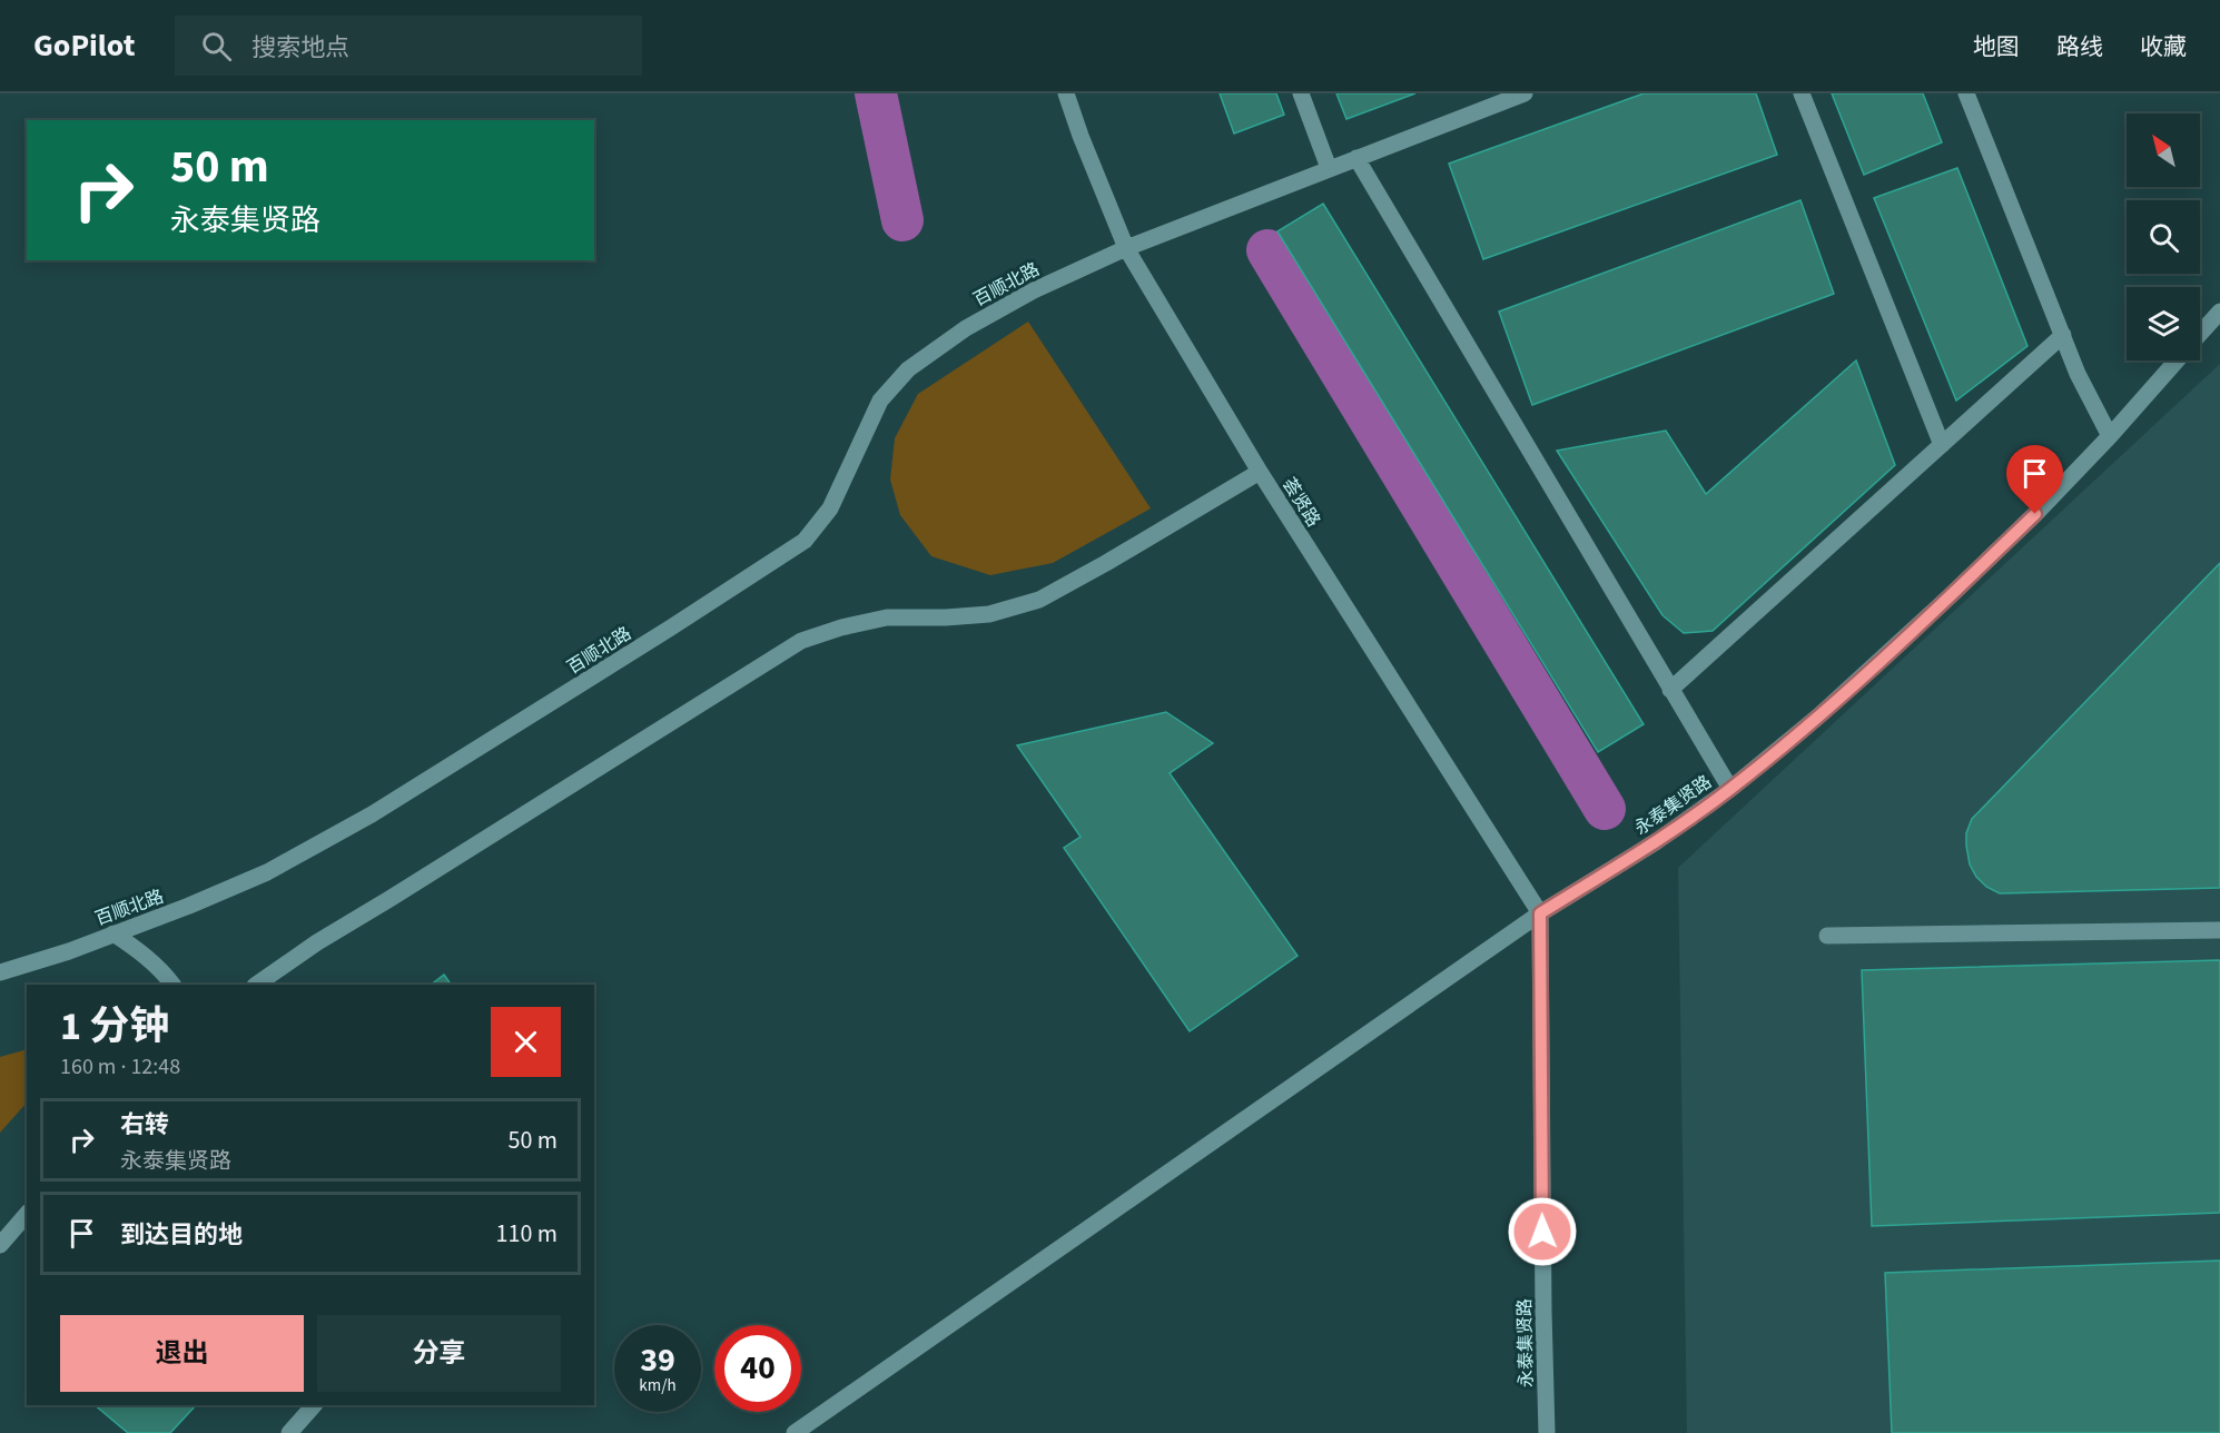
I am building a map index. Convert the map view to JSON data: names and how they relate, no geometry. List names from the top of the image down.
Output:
{
  "streets": {
    "street": ["百顺北路", "荟贤路", "永泰集贤路"]
  },
  "crossings": [
    ["百顺北路", "荟贤路"],
    ["荟贤路", "永泰集贤路"]
  ],
  "north": "top left",
  "page": {
    "header": "GoPilot",
    "search": "搜索地点",
    "nav": ["地图", "路线", "收藏"],
    "turn": ["50 m", "永泰集贤路"],
    "heading": ["1 分钟", "160 m · 12:48"],
    "list": [
      {
        "name": "右转",
        "note": "永泰集贤路",
        "value": "50 m"
      },
      {
        "name": "到达目的地",
        "value": "110 m"
      }
    ],
    "buttons": ["退出", "分享"],
    "speed": "39 km/h",
    "limit": "40"
  }
}
